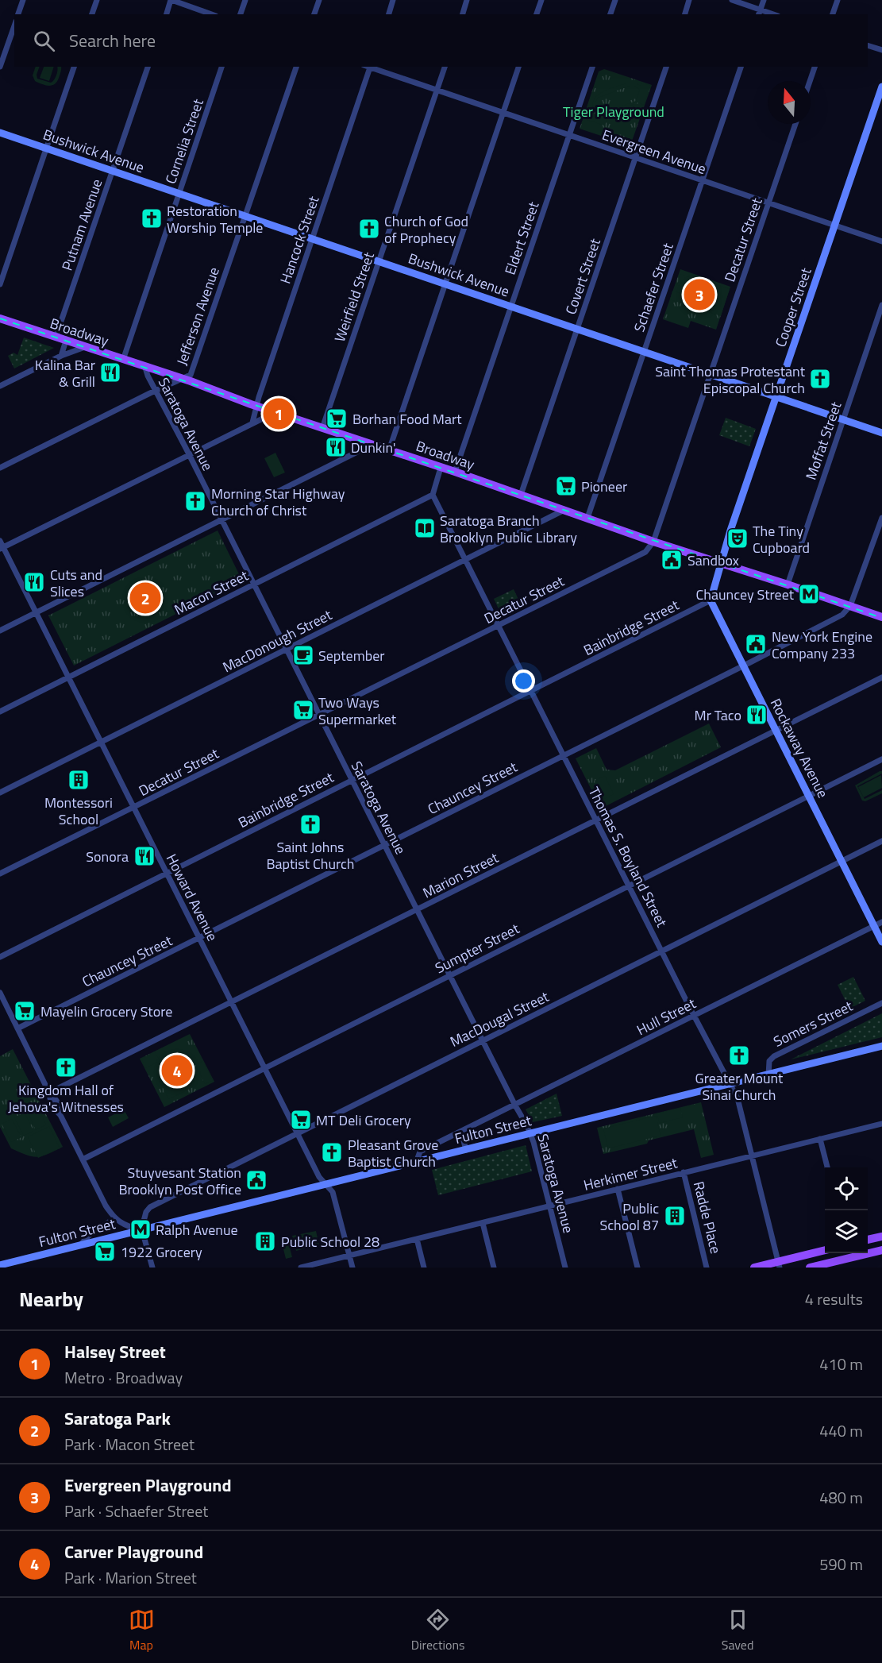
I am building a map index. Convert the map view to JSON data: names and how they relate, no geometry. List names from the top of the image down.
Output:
{
  "streets": {
    "main road": [
      "Bushwick Avenue",
      "Cooper Street",
      "Broadway",
      "Rockaway Avenue",
      "Fulton Street"
    ],
    "street": [
      "Cornelia Street",
      "Evergreen Avenue",
      "Putnam Avenue",
      "Eldert Street",
      "Hancock Street",
      "Decatur Street",
      "Covert Street",
      "Schaefer Street",
      "Weirfield Street",
      "Jefferson Avenue",
      "Saratoga Avenue",
      "Moffat Street",
      "Macon Street",
      "Bainbridge Street",
      "MacDonough Street",
      "Chauncey Street",
      "Thomas S. Boyland Street",
      "Marion Street",
      "Howard Avenue",
      "Sumpter Street",
      "Hull Street",
      "MacDougal Street",
      "Somers Street",
      "Herkimer Street",
      "Radde Place"
    ]
  },
  "crossings": [
    ["Cornelia Street", "Bushwick Avenue"],
    ["Cornelia Street", "Broadway"],
    ["Bushwick Avenue", "Putnam Avenue"],
    ["Bushwick Avenue", "Eldert Street"],
    ["Bushwick Avenue", "Hancock Street"],
    ["Bushwick Avenue", "Decatur Street"],
    ["Bushwick Avenue", "Covert Street"],
    ["Bushwick Avenue", "Schaefer Street"],
    ["Bushwick Avenue", "Weirfield Street"],
    ["Bushwick Avenue", "Cooper Street"],
    ["Bushwick Avenue", "Jefferson Avenue"],
    ["Bushwick Avenue", "Moffat Street"],
    ["Evergreen Avenue", "Eldert Street"],
    ["Evergreen Avenue", "Decatur Street"],
    ["Evergreen Avenue", "Covert Street"],
    ["Evergreen Avenue", "Schaefer Street"],
    ["Evergreen Avenue", "Weirfield Street"],
    ["Evergreen Avenue", "Cooper Street"],
    ["Putnam Avenue", "Broadway"],
    ["Eldert Street", "Broadway"],
    ["Hancock Street", "Broadway"],
    ["Decatur Street", "Broadway"],
    ["Decatur Street", "Saratoga Avenue"],
    ["Decatur Street", "Thomas S. Boyland Street"],
    ["Decatur Street", "Howard Avenue"],
    ["Covert Street", "Broadway"],
    ["Schaefer Street", "Broadway"],
    ["Weirfield Street", "Broadway"],
    ["Cooper Street", "Broadway"],
    ["Jefferson Avenue", "Broadway"],
    ["Jefferson Avenue", "Saratoga Avenue"],
    ["Broadway", "Saratoga Avenue"],
    ["Broadway", "Moffat Street"],
    ["Broadway", "MacDonough Street"],
    ["Broadway", "Chauncey Street"],
    ["Saratoga Avenue", "Macon Street"],
    ["Saratoga Avenue", "Bainbridge Street"],
    ["Saratoga Avenue", "MacDonough Street"],
    ["Saratoga Avenue", "Chauncey Street"],
    ["Saratoga Avenue", "Marion Street"],
    ["Saratoga Avenue", "Sumpter Street"],
    ["Saratoga Avenue", "Hull Street"],
    ["Saratoga Avenue", "MacDougal Street"],
    ["Saratoga Avenue", "Fulton Street"],
    ["Saratoga Avenue", "Herkimer Street"],
    ["Macon Street", "Thomas S. Boyland Street"],
    ["Macon Street", "Howard Avenue"],
    ["Bainbridge Street", "Rockaway Avenue"],
    ["Bainbridge Street", "Thomas S. Boyland Street"],
    ["Bainbridge Street", "Howard Avenue"],
    ["MacDonough Street", "Thomas S. Boyland Street"],
    ["MacDonough Street", "Howard Avenue"],
    ["Rockaway Avenue", "Chauncey Street"],
    ["Rockaway Avenue", "Marion Street"],
    ["Rockaway Avenue", "Sumpter Street"],
    ["Rockaway Avenue", "Hull Street"],
    ["Rockaway Avenue", "MacDougal Street"],
    ["Chauncey Street", "Thomas S. Boyland Street"],
    ["Chauncey Street", "Howard Avenue"],
    ["Thomas S. Boyland Street", "Marion Street"],
    ["Thomas S. Boyland Street", "Sumpter Street"],
    ["Thomas S. Boyland Street", "Hull Street"],
    ["Thomas S. Boyland Street", "MacDougal Street"],
    ["Thomas S. Boyland Street", "Fulton Street"],
    ["Thomas S. Boyland Street", "Herkimer Street"],
    ["Marion Street", "Howard Avenue"],
    ["Howard Avenue", "Sumpter Street"],
    ["Howard Avenue", "MacDougal Street"],
    ["Howard Avenue", "Fulton Street"],
    ["Howard Avenue", "Herkimer Street"],
    ["Hull Street", "Fulton Street"],
    ["MacDougal Street", "Fulton Street"],
    ["Somers Street", "Fulton Street"],
    ["Herkimer Street", "Radde Place"]
  ],
  "parks": ["Tiger Playground"],
  "places": {
    "church": [
      "Restoration Worship Temple",
      "Church of God of Prophecy",
      "Saint Thomas Protestant Episcopal Church",
      "Morning Star Highway Church of Christ",
      "Saint Johns Baptist Church",
      "Greater Mount Sinai Church",
      "Kingdom Hall of Jehova's Witnesses",
      "Pleasant Grove Baptist Church"
    ],
    "restaurant": [
      "Kalina Bar & Grill",
      "Dunkin'",
      "Cuts and Slices",
      "Mr Taco",
      "Sonora"
    ],
    "supermarket": [
      "Borhan Food Mart",
      "Pioneer",
      "Two Ways Supermarket",
      "Mayelin Grocery Store",
      "MT Deli Grocery",
      "1922 Grocery"
    ],
    "library": ["Saratoga Branch Brooklyn Public Library"],
    "theatre": ["The Tiny Cupboard"],
    "public building": ["Sandbox", "New York Engine Company 233", "Stuyvesant Station Brooklyn Post Office"],
    "metro station": ["Chauncey Street", "Ralph Avenue"],
    "cafe": ["September"],
    "building": ["Montessori School", "Public School 87", "Public School 28"]
  },
  "north": "top",
  "page": {
    "search": "Search here",
    "pins": [
      "3",
      "1",
      "2",
      "4"
    ],
    "heading": ["Nearby", "4 results"],
    "list": [
      {
        "mark": "1",
        "name": "Halsey Street",
        "note": "Metro · Broadway",
        "value": "410 m"
      },
      {
        "mark": "2",
        "name": "Saratoga Park",
        "note": "Park · Macon Street",
        "value": "440 m"
      },
      {
        "mark": "3",
        "name": "Evergreen Playground",
        "note": "Park · Schaefer Street",
        "value": "480 m"
      },
      {
        "mark": "4",
        "name": "Carver Playground",
        "note": "Park · Marion Street",
        "value": "590 m"
      }
    ],
    "nav": ["Map", "Directions", "Saved"]
  }
}
